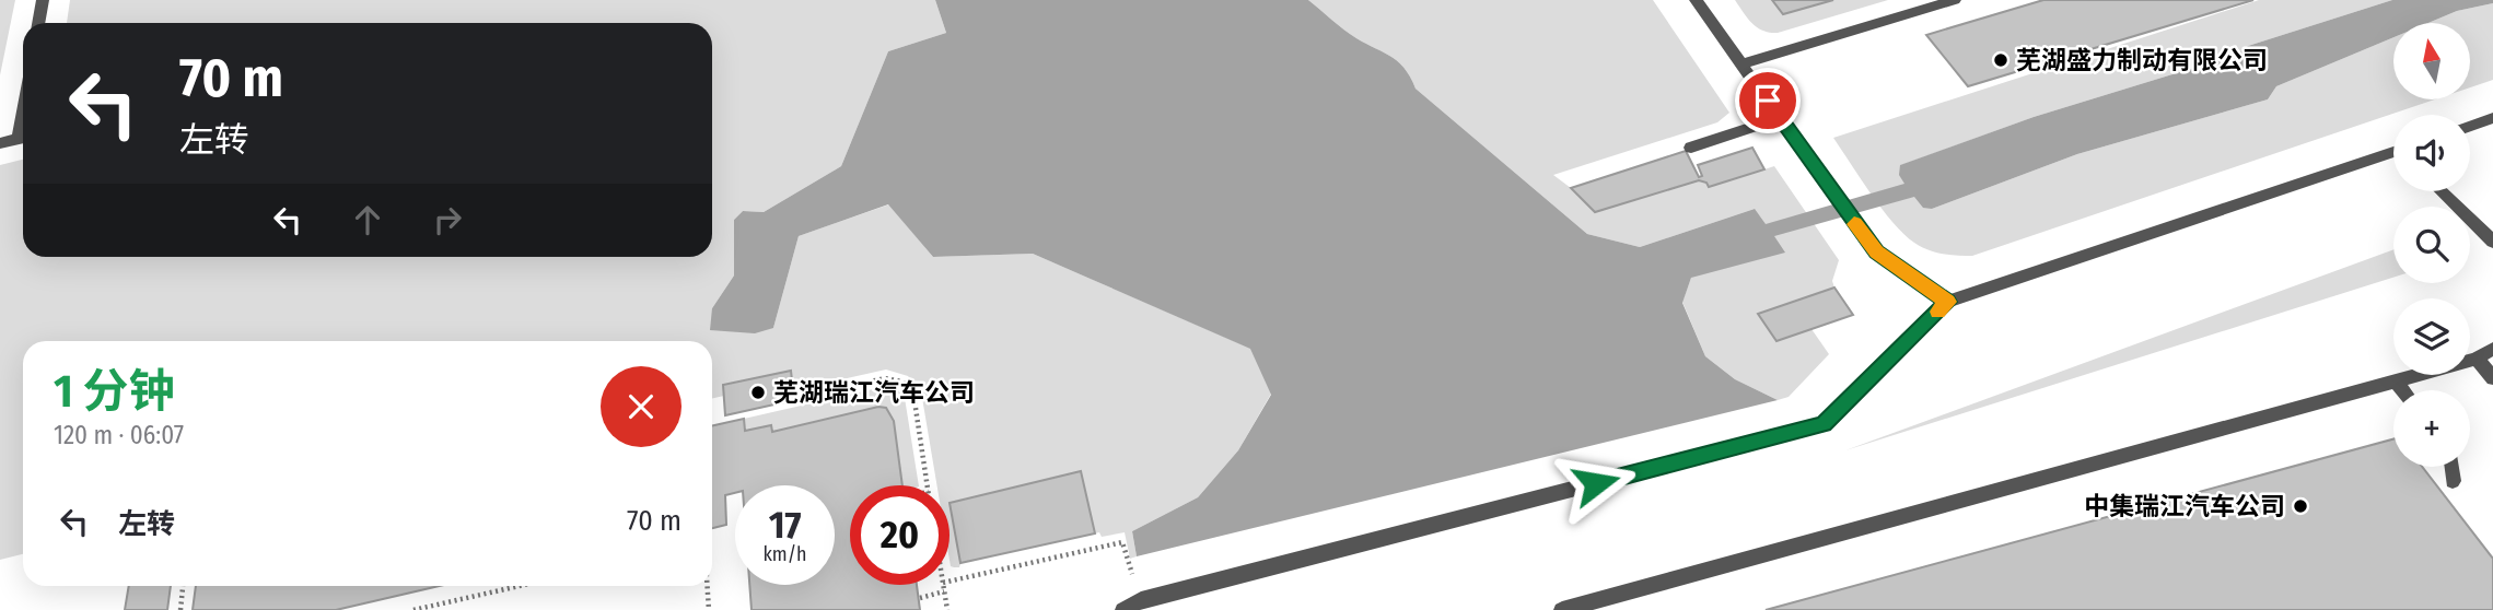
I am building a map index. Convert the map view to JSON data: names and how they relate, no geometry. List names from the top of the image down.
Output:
{
  "places": ["芜湖盛力制动有限公司", "芜湖瑞江汽车公司", "中集瑞江汽车公司"],
  "north": "top",
  "page": {
    "map_buttons": "+",
    "turn": ["70 m", "左转"],
    "heading": ["1 分钟", "120 m · 06:07"],
    "list": [
      {
        "name": "左转",
        "value": "70 m"
      }
    ],
    "speed": "17 km/h",
    "limit": "20"
  }
}
